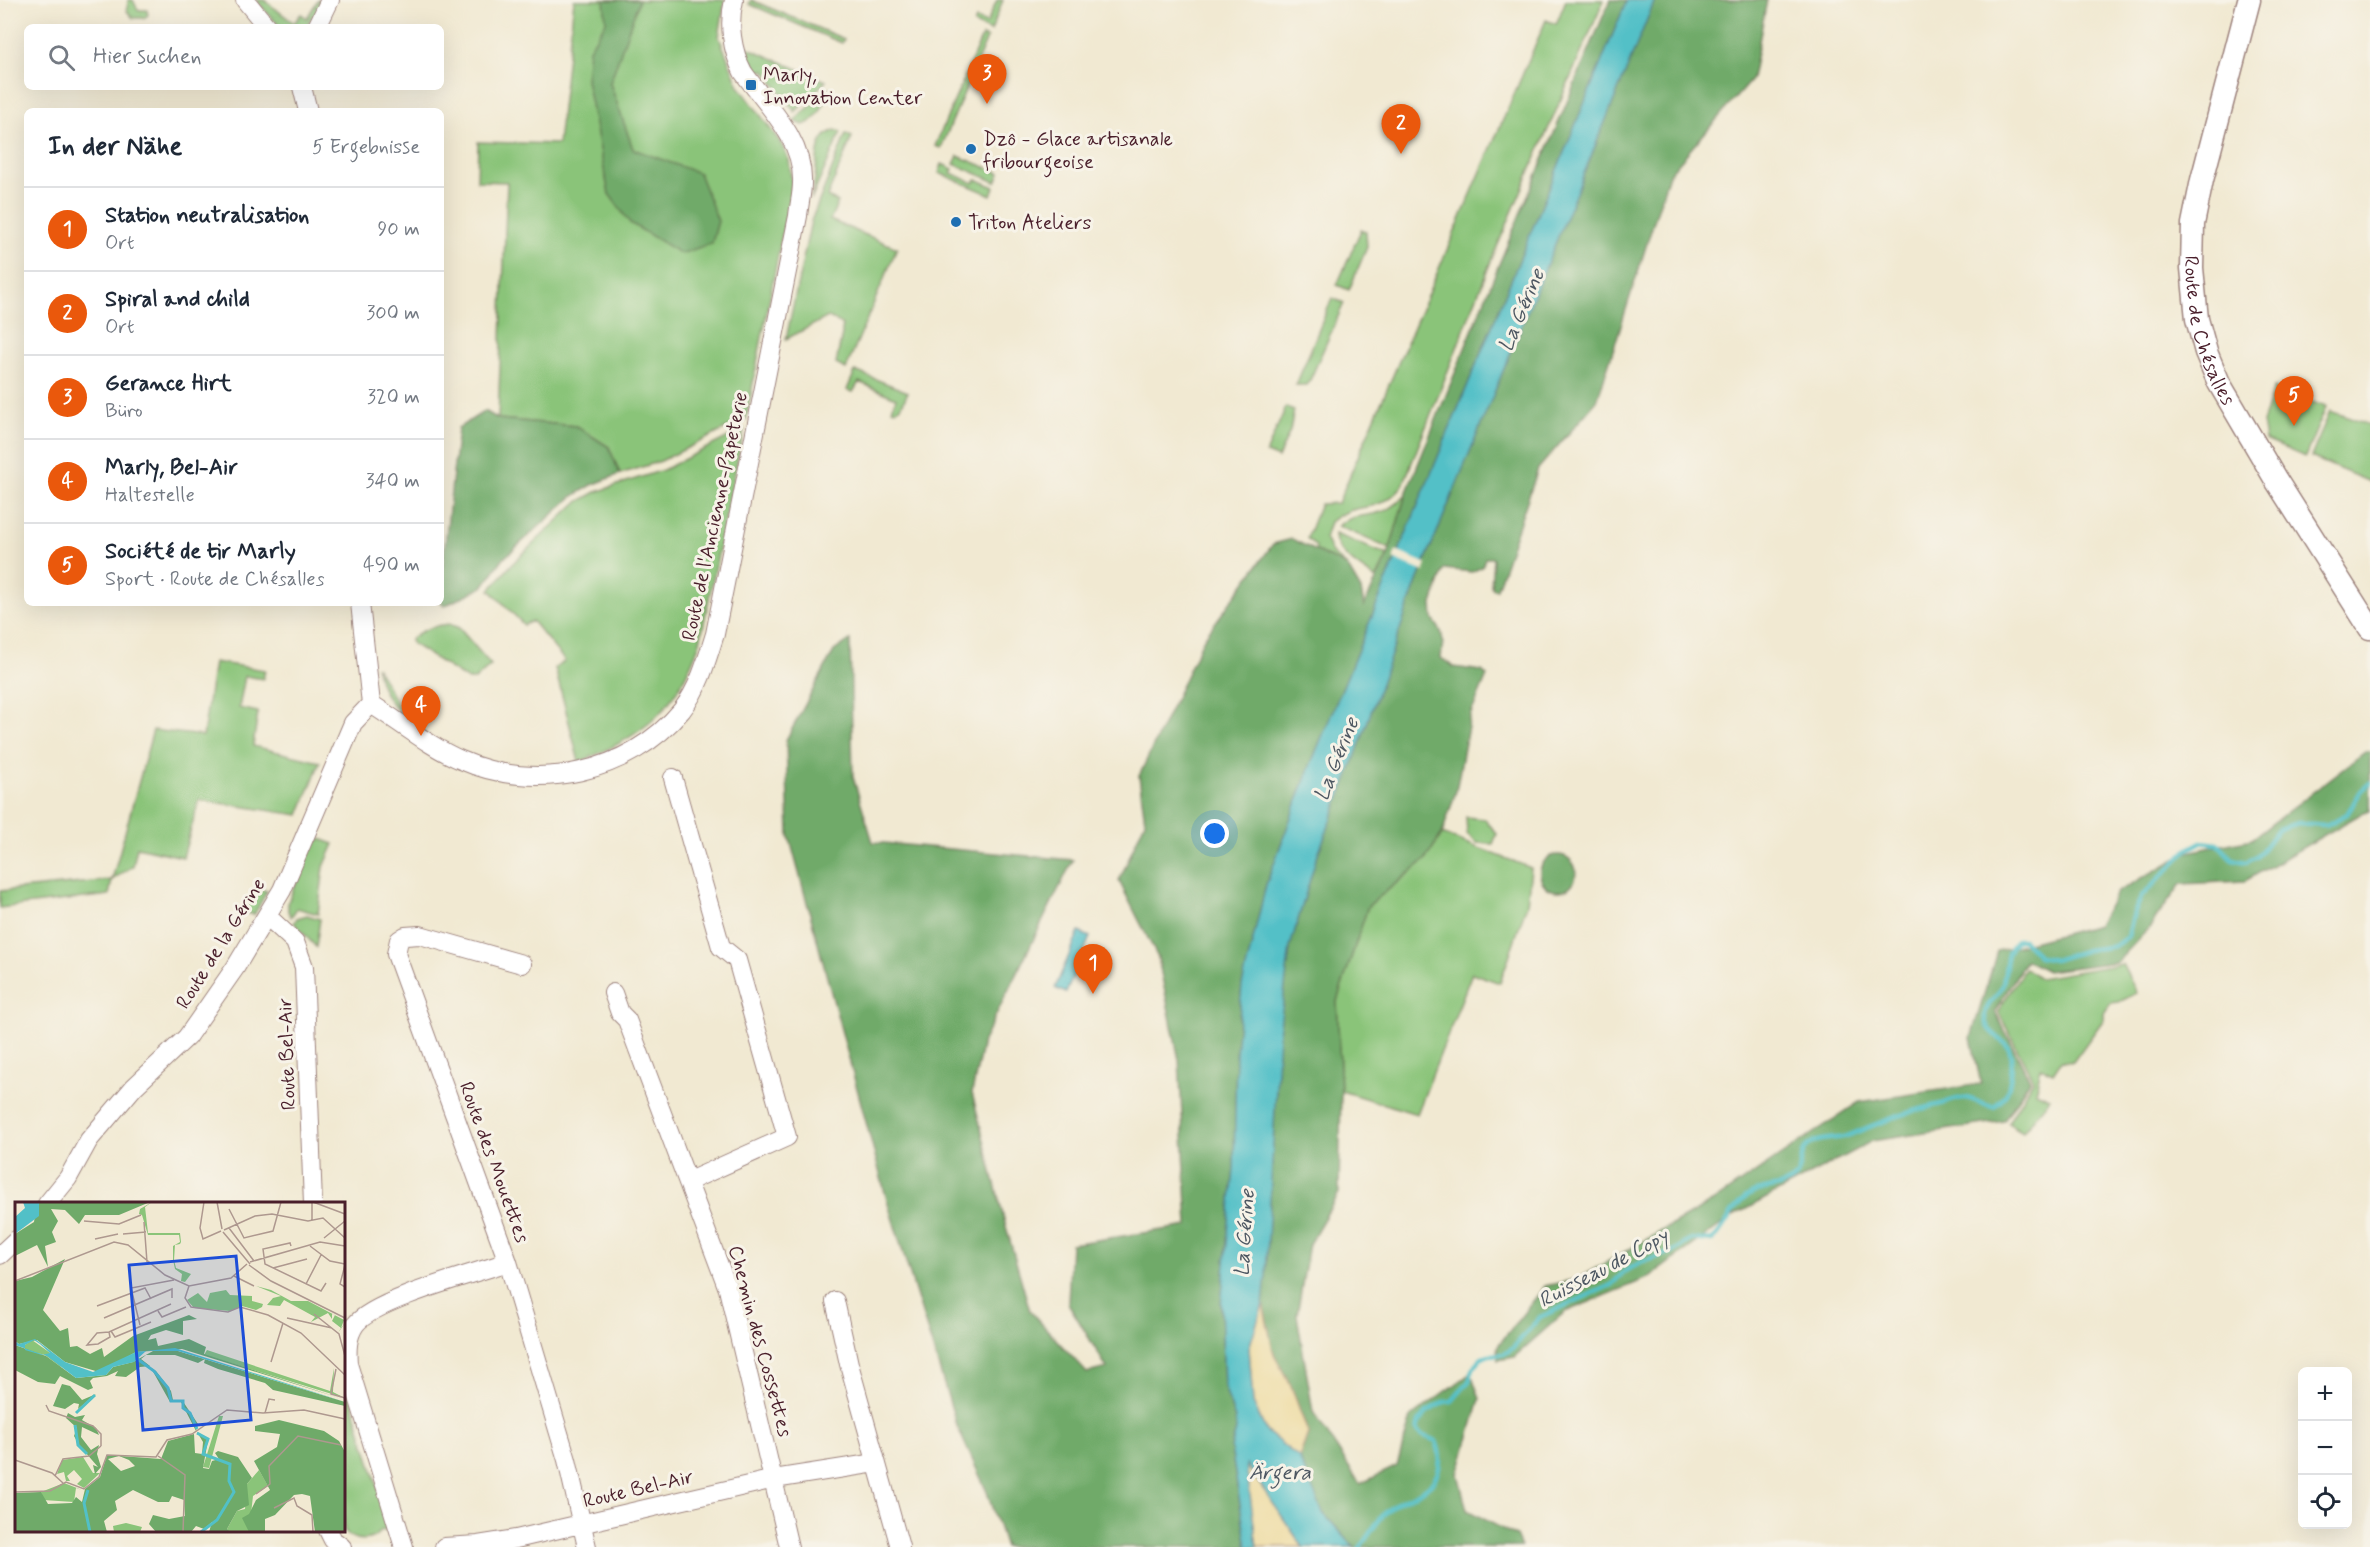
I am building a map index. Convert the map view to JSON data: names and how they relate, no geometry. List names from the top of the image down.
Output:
{
  "streets": {
    "street": [
      "Route de Chésalles",
      "Route de l'Ancienne-Papeterie",
      "Route de la Gérine",
      "Route Bel-Air",
      "Route des Mouettes",
      "Chemin des Cossettes"
    ]
  },
  "crossings": [
    ["Route de l'Ancienne-Papeterie", "Route de la Gérine"],
    ["Route de la Gérine", "Route Bel-Air"],
    ["Route Bel-Air", "Route des Mouettes"],
    ["Route Bel-Air", "Chemin des Cossettes"]
  ],
  "water": ["La Gérine", "Ruisseau de Copy", "Ärgera"],
  "places": {
    "transit": ["Marly, Innovation Center"],
    "other": ["Dzô - Glace artisanale fribourgeoise", "Triton Ateliers"]
  },
  "page": {
    "search": "Hier suchen",
    "pins": [
      "3",
      "2",
      "5",
      "4",
      "1"
    ],
    "heading": ["In der Nähe", "5 Ergebnisse"],
    "list": [
      {
        "mark": "1",
        "name": "Station neutralisation",
        "note": "Ort",
        "value": "90 m"
      },
      {
        "mark": "2",
        "name": "Spiral and child",
        "note": "Ort",
        "value": "300 m"
      },
      {
        "mark": "3",
        "name": "Gerance Hirt",
        "note": "Büro",
        "value": "320 m"
      },
      {
        "mark": "4",
        "name": "Marly, Bel-Air",
        "note": "Haltestelle",
        "value": "340 m"
      },
      {
        "mark": "5",
        "name": "Société de tir Marly",
        "note": "Sport · Route de Chésalles",
        "value": "490 m"
      }
    ],
    "map_buttons": ["+", "−"]
  }
}
